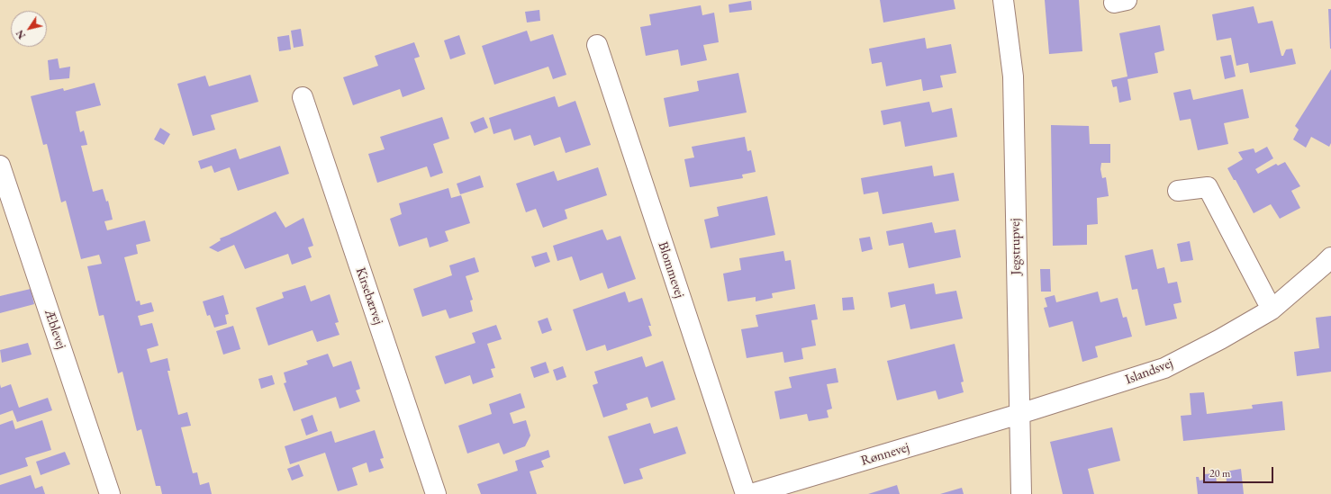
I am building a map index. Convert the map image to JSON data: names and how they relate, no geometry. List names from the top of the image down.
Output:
{
  "streets": {
    "street": [
      "Jegstrupvej",
      "Blommevej",
      "Kirsebærvej",
      "Æblevej",
      "Islandsvej",
      "Rønnevej"
    ]
  },
  "crossings": [
    ["Jegstrupvej", "Islandsvej"],
    ["Jegstrupvej", "Rønnevej"],
    ["Islandsvej", "Rønnevej"]
  ],
  "scale_bar": "20 m",
  "north": "bottom left"
}
